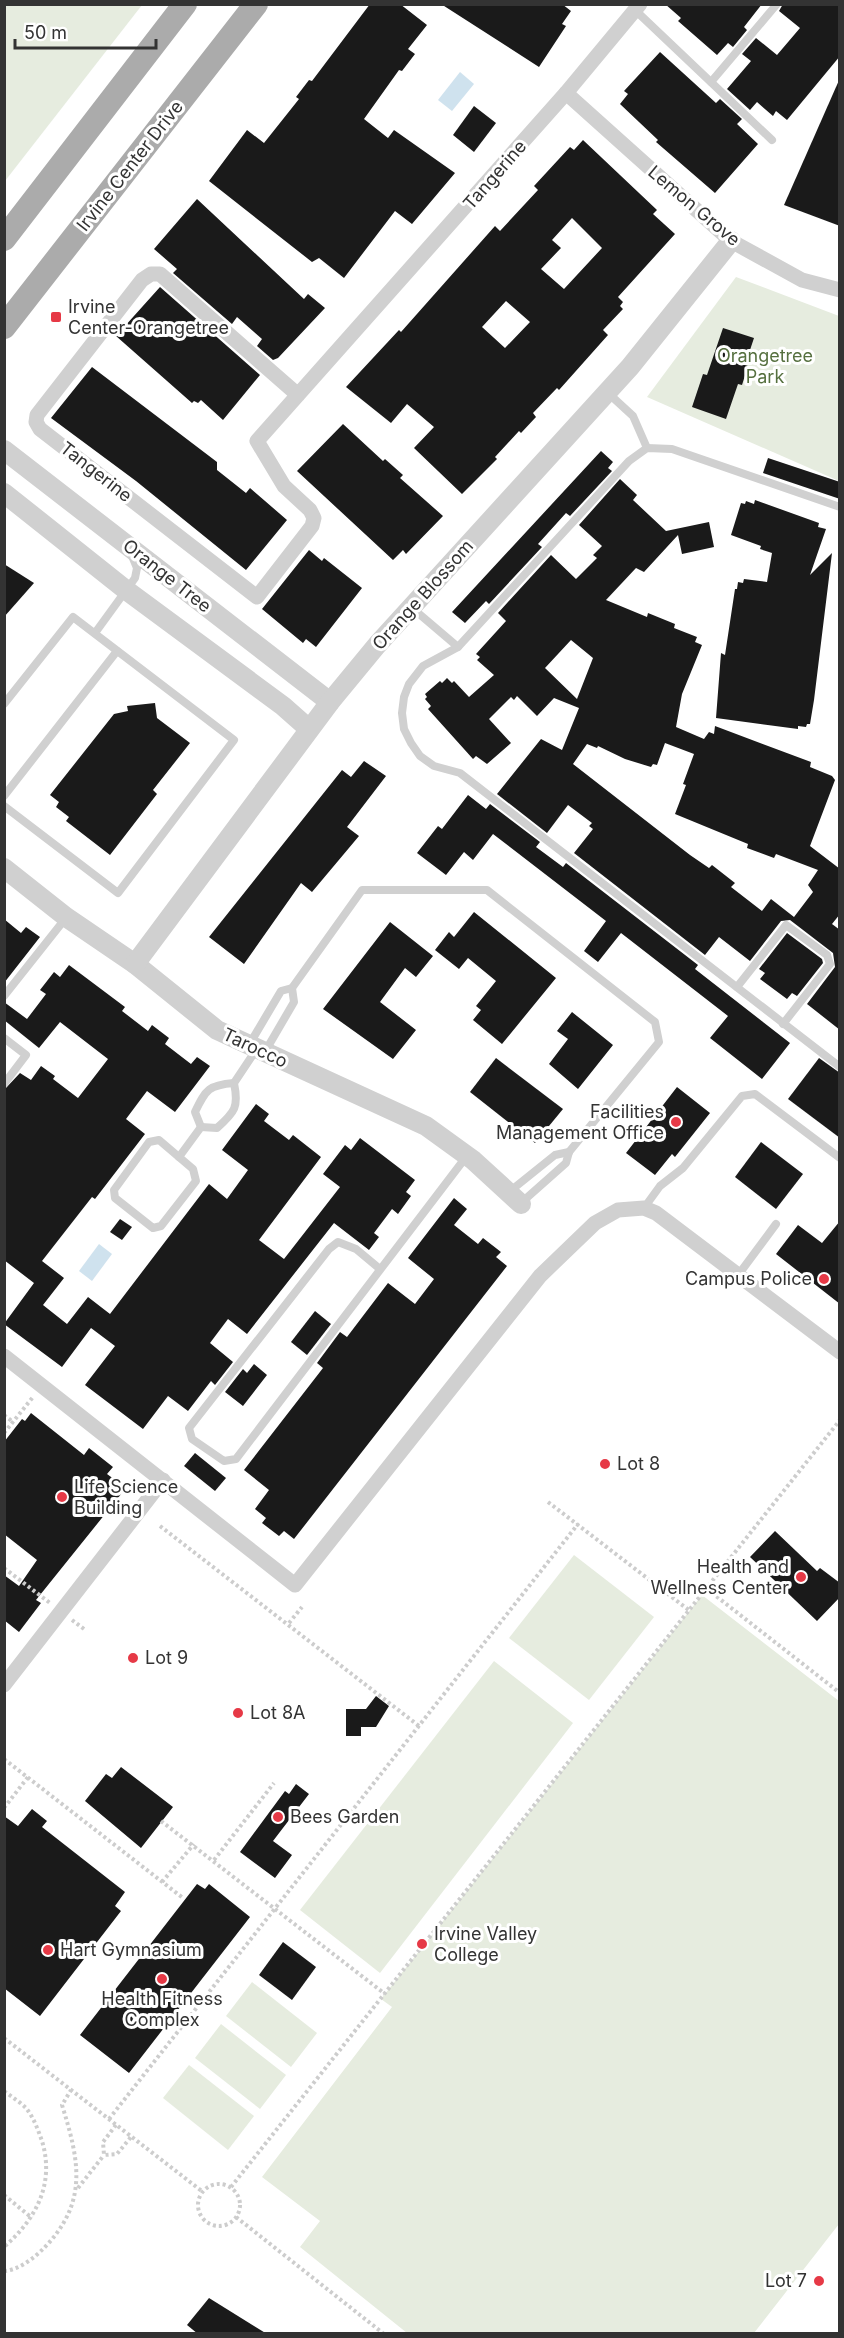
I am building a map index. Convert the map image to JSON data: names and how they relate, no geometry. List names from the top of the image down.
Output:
{
  "streets": {
    "main road": ["Irvine Center Drive"],
    "street": [
      "Tangerine",
      "Lemon Grove",
      "Orange Tree",
      "Orange Blossom",
      "Tarocco"
    ]
  },
  "crossings": [
    ["Tangerine", "Lemon Grove"],
    ["Lemon Grove", "Orange Blossom"],
    ["Orange Tree", "Orange Blossom"],
    ["Orange Blossom", "Tarocco"]
  ],
  "parks": ["Orangetree Park"],
  "places": {
    "transit": ["Irvine Center-Orangetree"],
    "other": [
      "Facilities Management Office",
      "Campus Police",
      "Lot 8",
      "Life Science Building",
      "Health and Wellness Center",
      "Lot 9",
      "Lot 8A",
      "Bees Garden",
      "Irvine Valley College",
      "Hart Gymnasium",
      "Health Fitness Complex",
      "Lot 7"
    ]
  },
  "scale_bar": "50 m"
}
